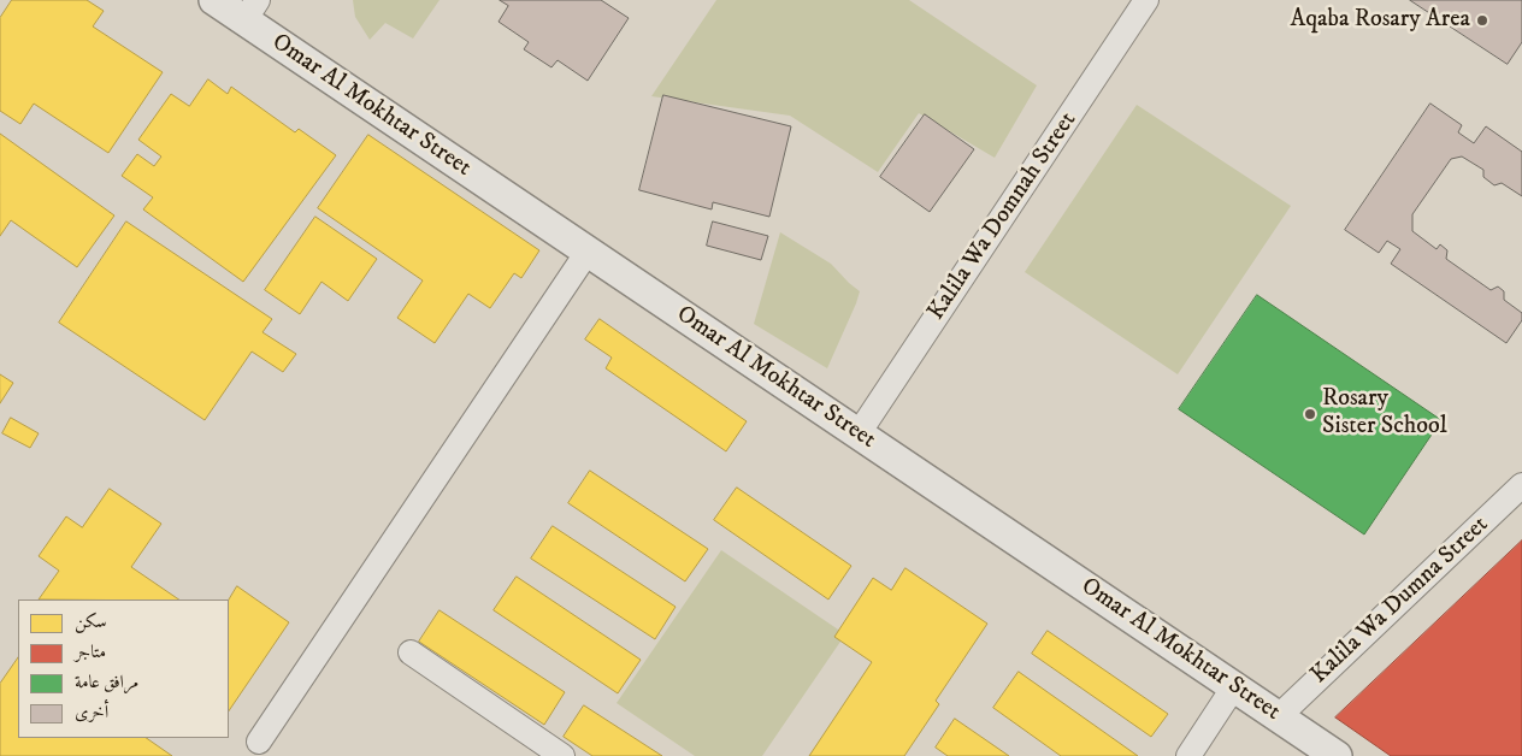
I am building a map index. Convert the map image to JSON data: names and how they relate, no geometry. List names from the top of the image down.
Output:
{
  "streets": {
    "street": ["Omar Al Mokhtar Street", "Kalila Wa Domnah Street", "Kalila Wa Dumna Street"]
  },
  "crossings": [
    ["Omar Al Mokhtar Street", "Kalila Wa Domnah Street"],
    ["Omar Al Mokhtar Street", "Kalila Wa Dumna Street"]
  ],
  "places": ["Aqaba Rosary Area", "Rosary Sister School"],
  "legend": [
    "سكن",
    "متاجر",
    "مرافق عامة",
    "أخرى"
  ]
}
